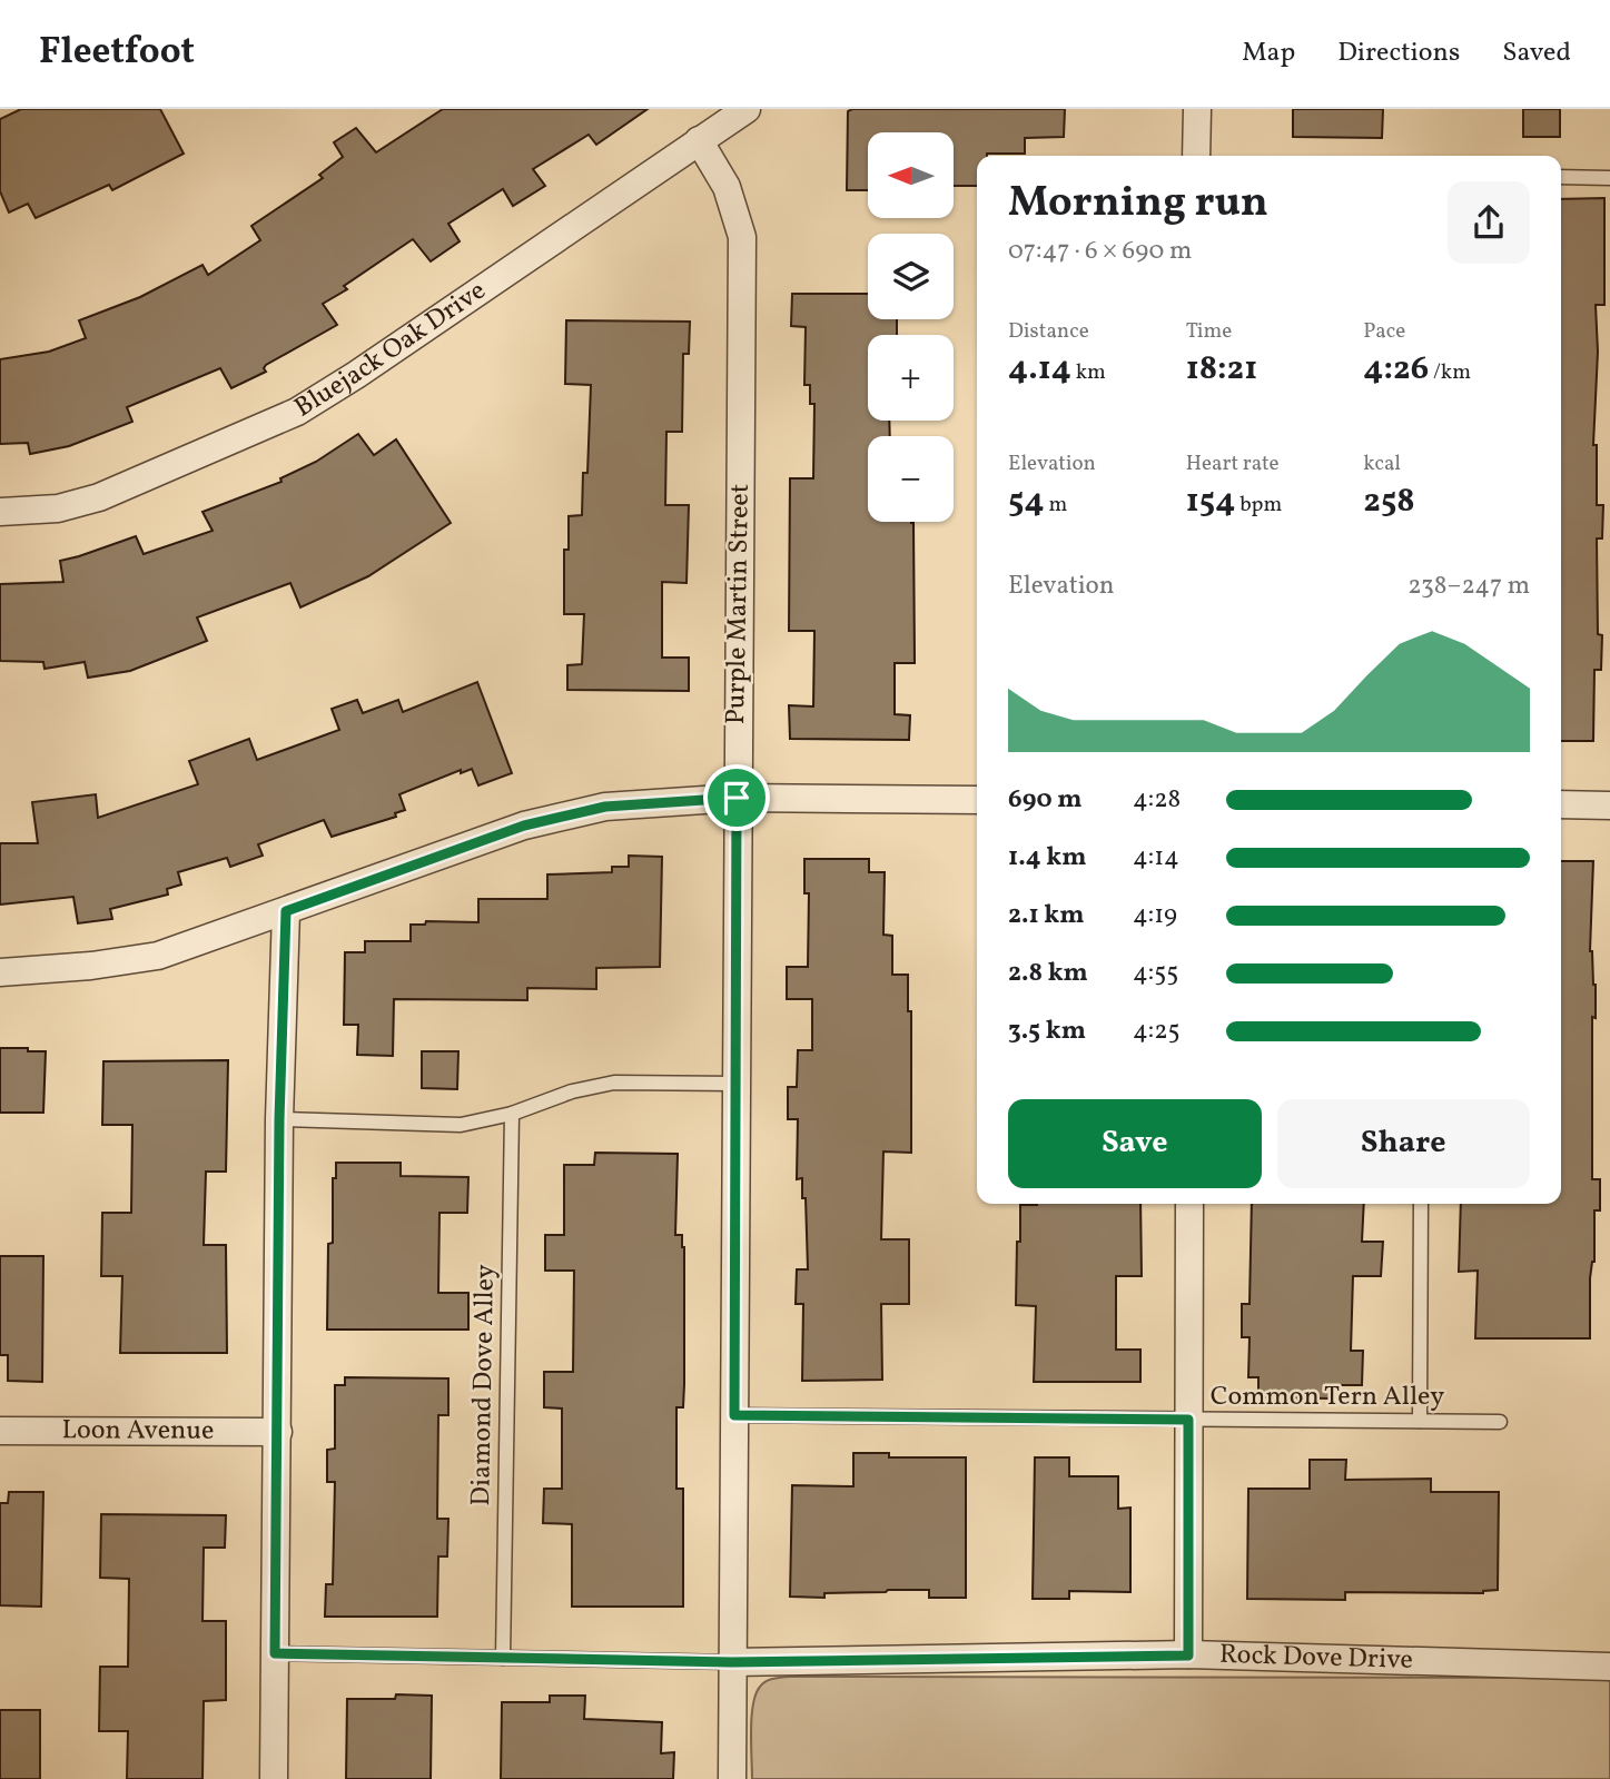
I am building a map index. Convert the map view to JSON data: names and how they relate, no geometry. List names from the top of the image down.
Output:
{
  "streets": {
    "street": [
      "Bluejack Oak Drive",
      "Purple Martin Street",
      "Loon Avenue",
      "Rock Dove Drive"
    ],
    "lane": ["Diamond Dove Alley", "Common Tern Alley"]
  },
  "crossings": [
    ["Bluejack Oak Drive", "Purple Martin Street"],
    ["Purple Martin Street", "Common Tern Alley"],
    ["Purple Martin Street", "Rock Dove Drive"],
    ["Diamond Dove Alley", "Rock Dove Drive"]
  ],
  "north": "left",
  "page": {
    "header": "Fleetfoot",
    "nav": ["Map", "Directions", "Saved"],
    "map_buttons": ["+", "−"],
    "heading": ["Morning run", "07:47 · 6 × 690 m"],
    "stats": [
      ["Distance", "4.14 km"],
      ["Time", "18:21"],
      ["Pace", "4:26 /km"],
      ["Elevation", "54 m"],
      ["Heart rate", "154 bpm"],
      ["kcal", "258"]
    ],
    "chart": ["Elevation", "238–247 m"],
    "list": [
      {
        "name": "690 m",
        "note": "4:28"
      },
      {
        "name": "1.4 km",
        "note": "4:14"
      },
      {
        "name": "2.1 km",
        "note": "4:19"
      },
      {
        "name": "2.8 km",
        "note": "4:55"
      },
      {
        "name": "3.5 km",
        "note": "4:25"
      }
    ],
    "buttons": ["Save", "Share"]
  }
}
